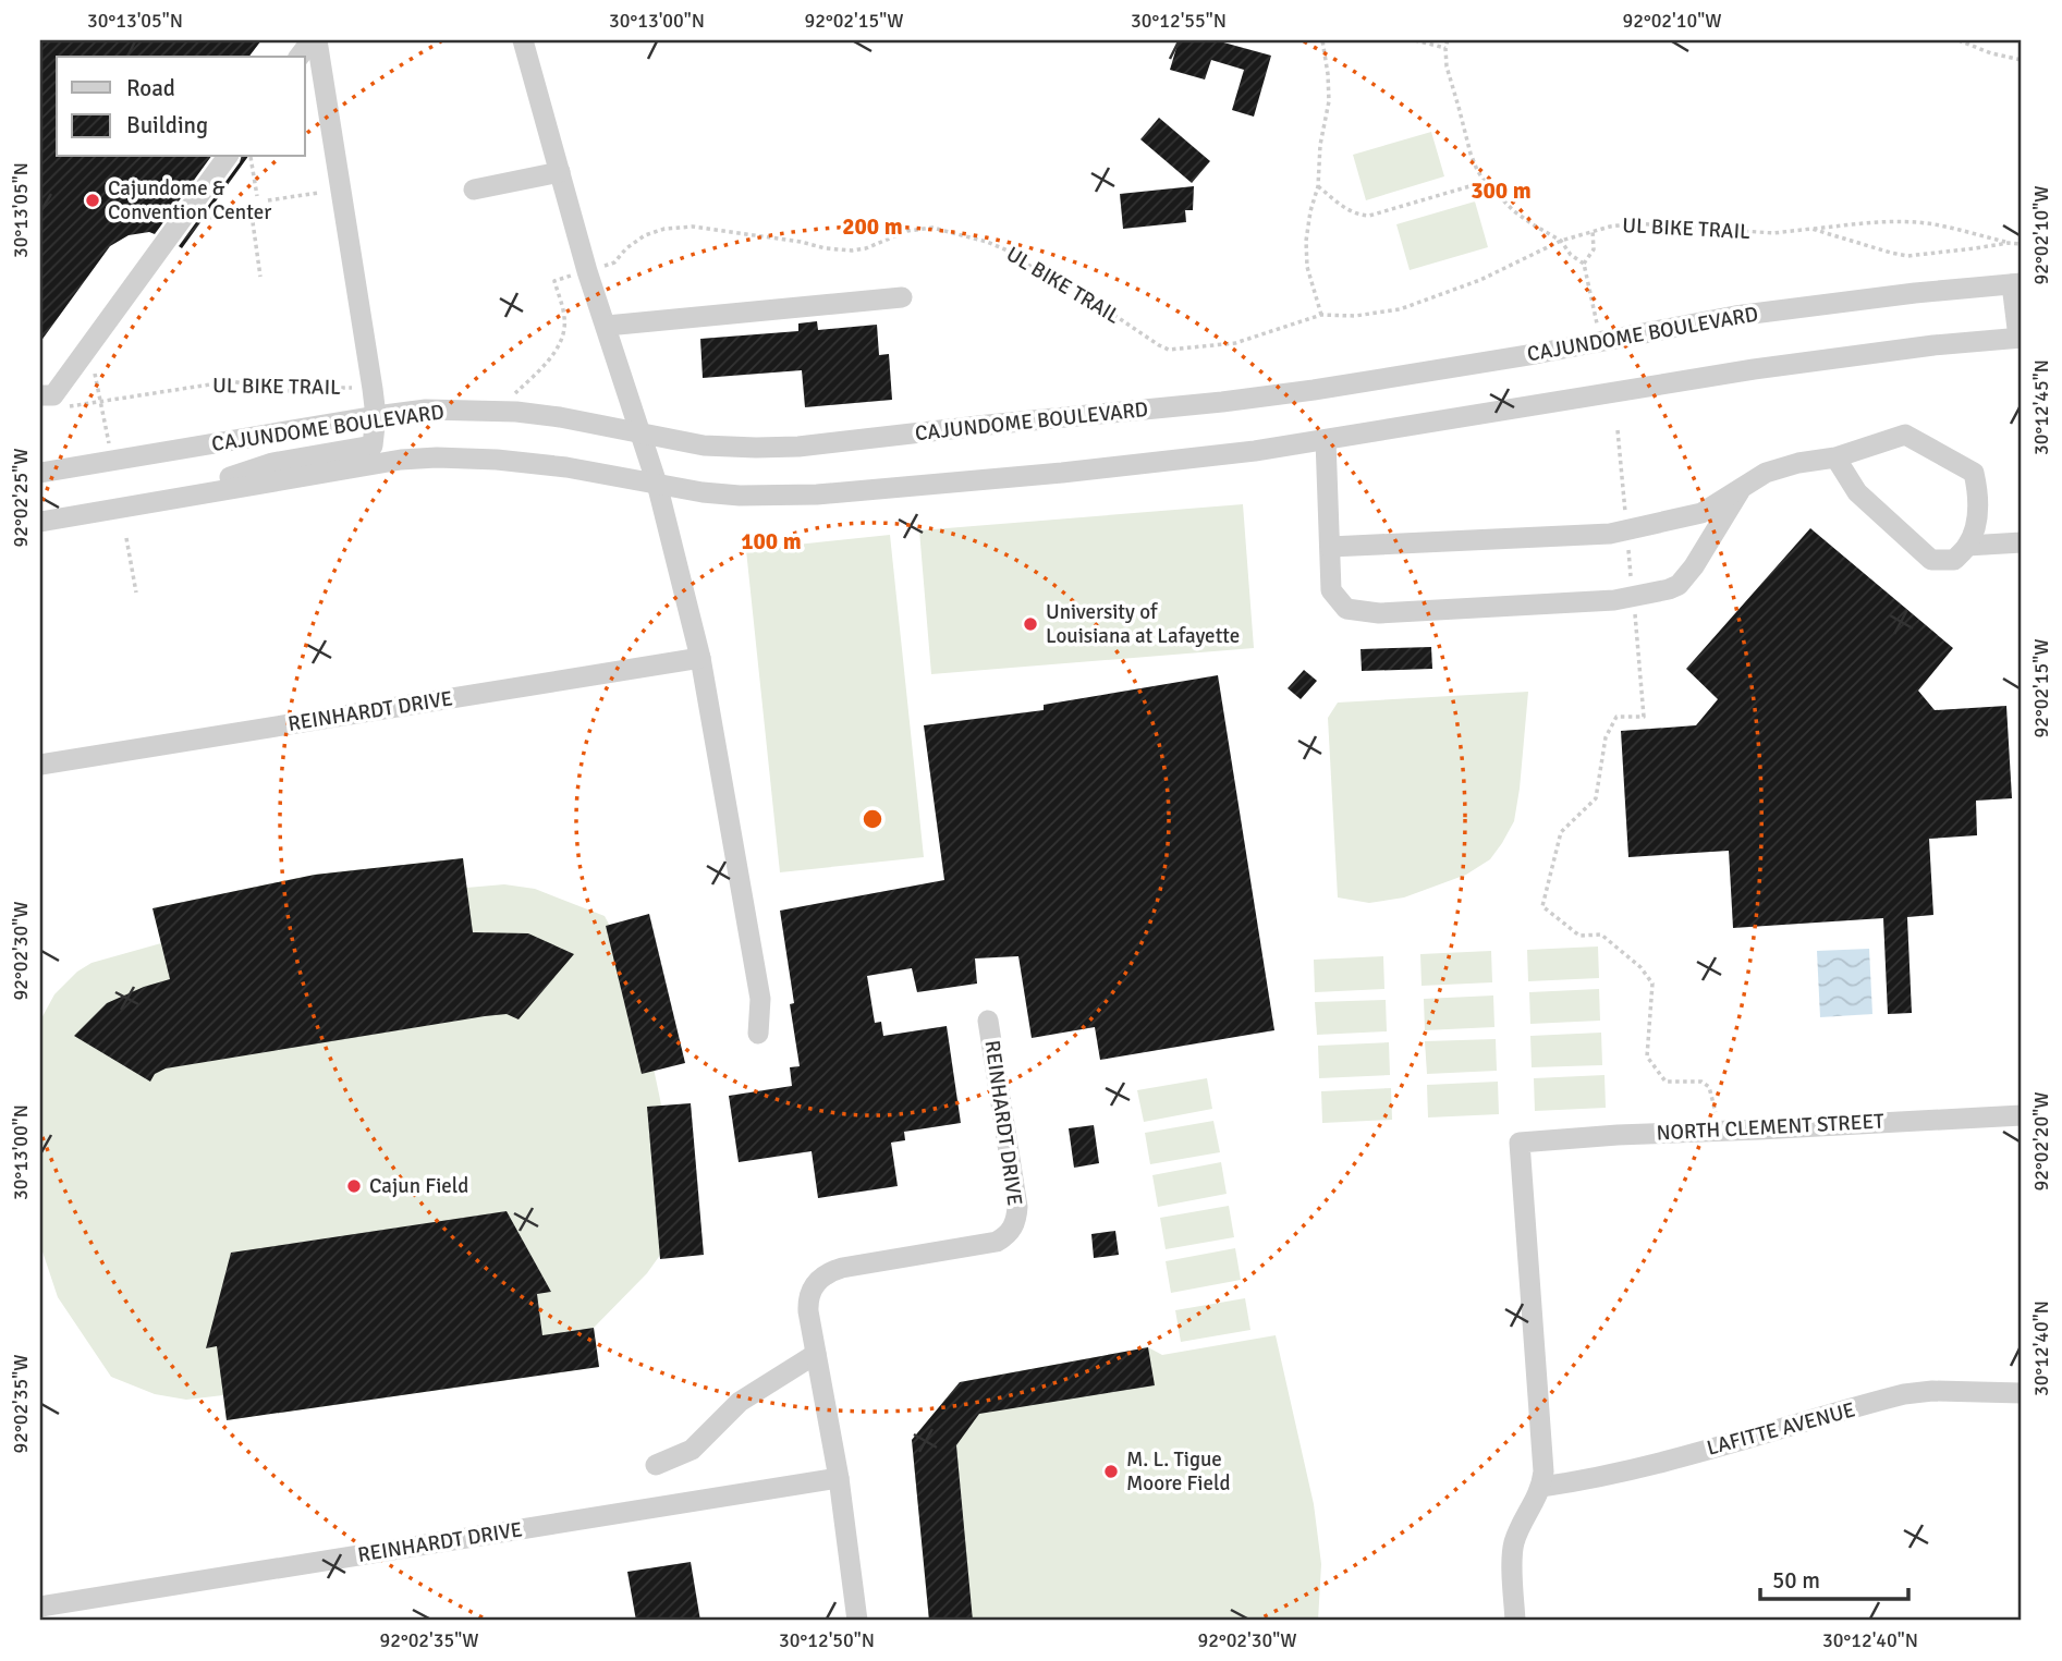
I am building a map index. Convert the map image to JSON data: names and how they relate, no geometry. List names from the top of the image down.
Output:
{
  "streets": {
    "street": [
      "CAJUNDOME BOULEVARD",
      "REINHARDT DRIVE",
      "NORTH CLEMENT STREET",
      "LAFITTE AVENUE"
    ],
    "path": ["UL BIKE TRAIL"]
  },
  "crossings": [
    ["NORTH CLEMENT STREET", "LAFITTE AVENUE"]
  ],
  "places": [
    "Cajundome & Convention Center",
    "University of Louisiana at Lafayette",
    "Cajun Field",
    "M. L. Tigue Moore Field"
  ],
  "legend": ["Road", "Building"],
  "scale_bar": "50 m",
  "coordinates": [
    "30°13'05\"N",
    "30°13'00\"N",
    "92°02'15\"W",
    "30°12'55\"N",
    "92°02'10\"W",
    "30°12'45\"N",
    "92°02'25\"W",
    "92°02'30\"W",
    "92°02'20\"W",
    "30°12'40\"N",
    "92°02'35\"W",
    "30°12'50\"N"
  ],
  "rings": ["300 m", "200 m", "100 m"]
}
